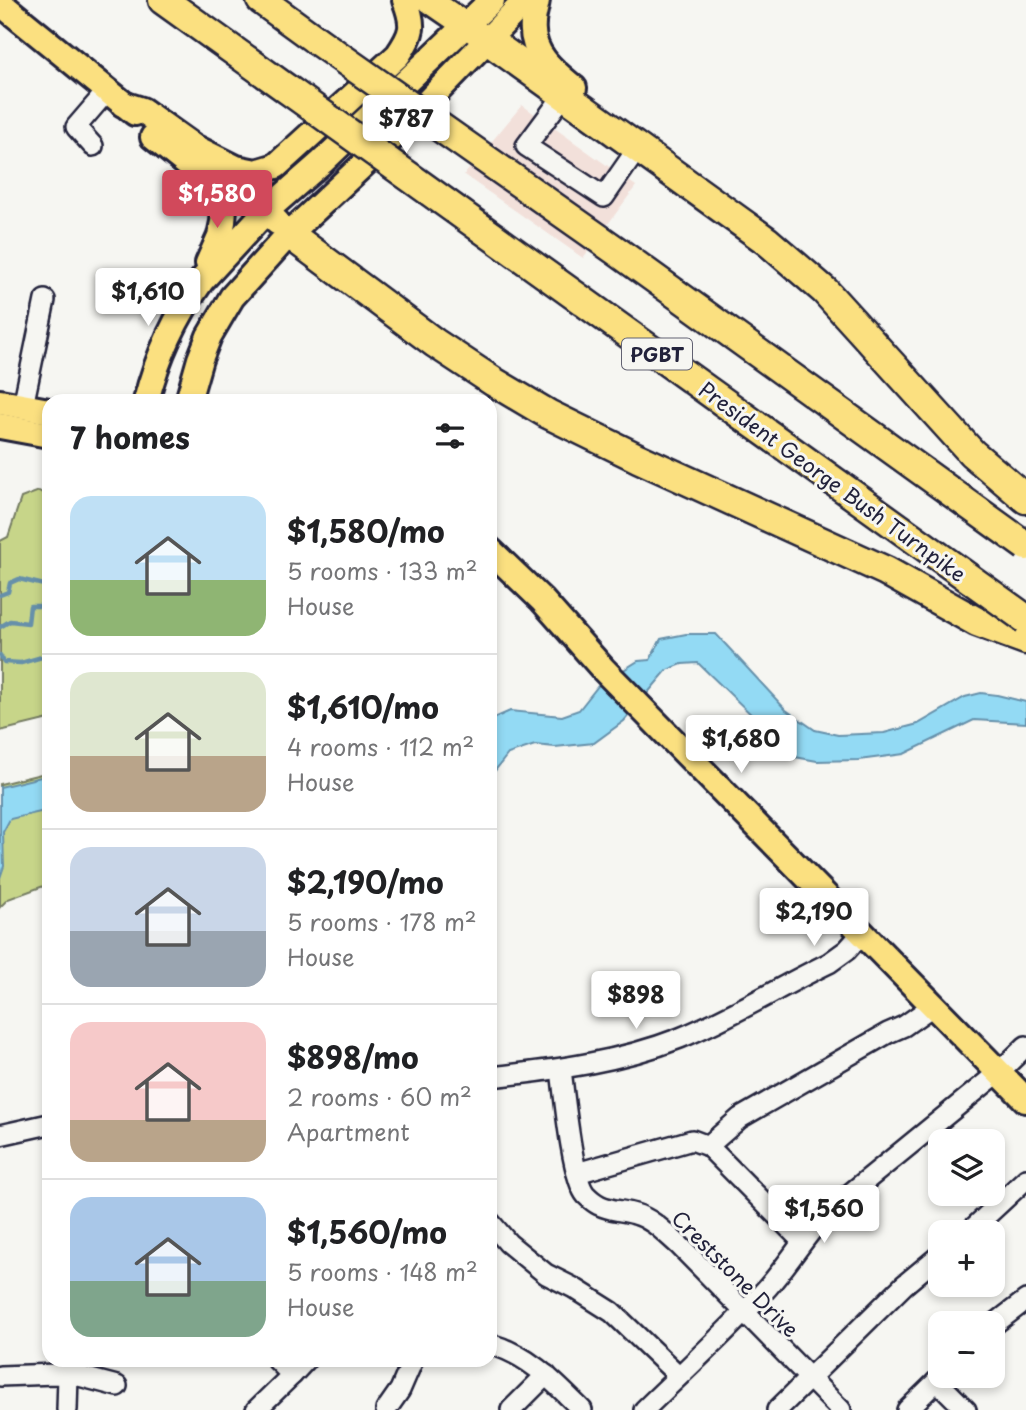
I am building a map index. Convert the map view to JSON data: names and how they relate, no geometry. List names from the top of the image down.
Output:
{
  "streets": {
    "highway": ["PGBT", "President George Bush Turnpike"],
    "street": ["Creststone Drive"]
  },
  "page": {
    "price": [
      "$787",
      "$1,580",
      "$1,610",
      "$1,680",
      "$2,190",
      "$898",
      "$1,560"
    ],
    "heading": "7 homes",
    "list": [
      {
        "name": "$1,580/mo",
        "note": "5 rooms · 133 m² · House"
      },
      {
        "name": "$1,610/mo",
        "note": "4 rooms · 112 m² · House"
      },
      {
        "name": "$2,190/mo",
        "note": "5 rooms · 178 m² · House"
      },
      {
        "name": "$898/mo",
        "note": "2 rooms · 60 m² · Apartment"
      },
      {
        "name": "$1,560/mo",
        "note": "5 rooms · 148 m² · House"
      }
    ],
    "map_buttons": ["+", "−"]
  }
}
